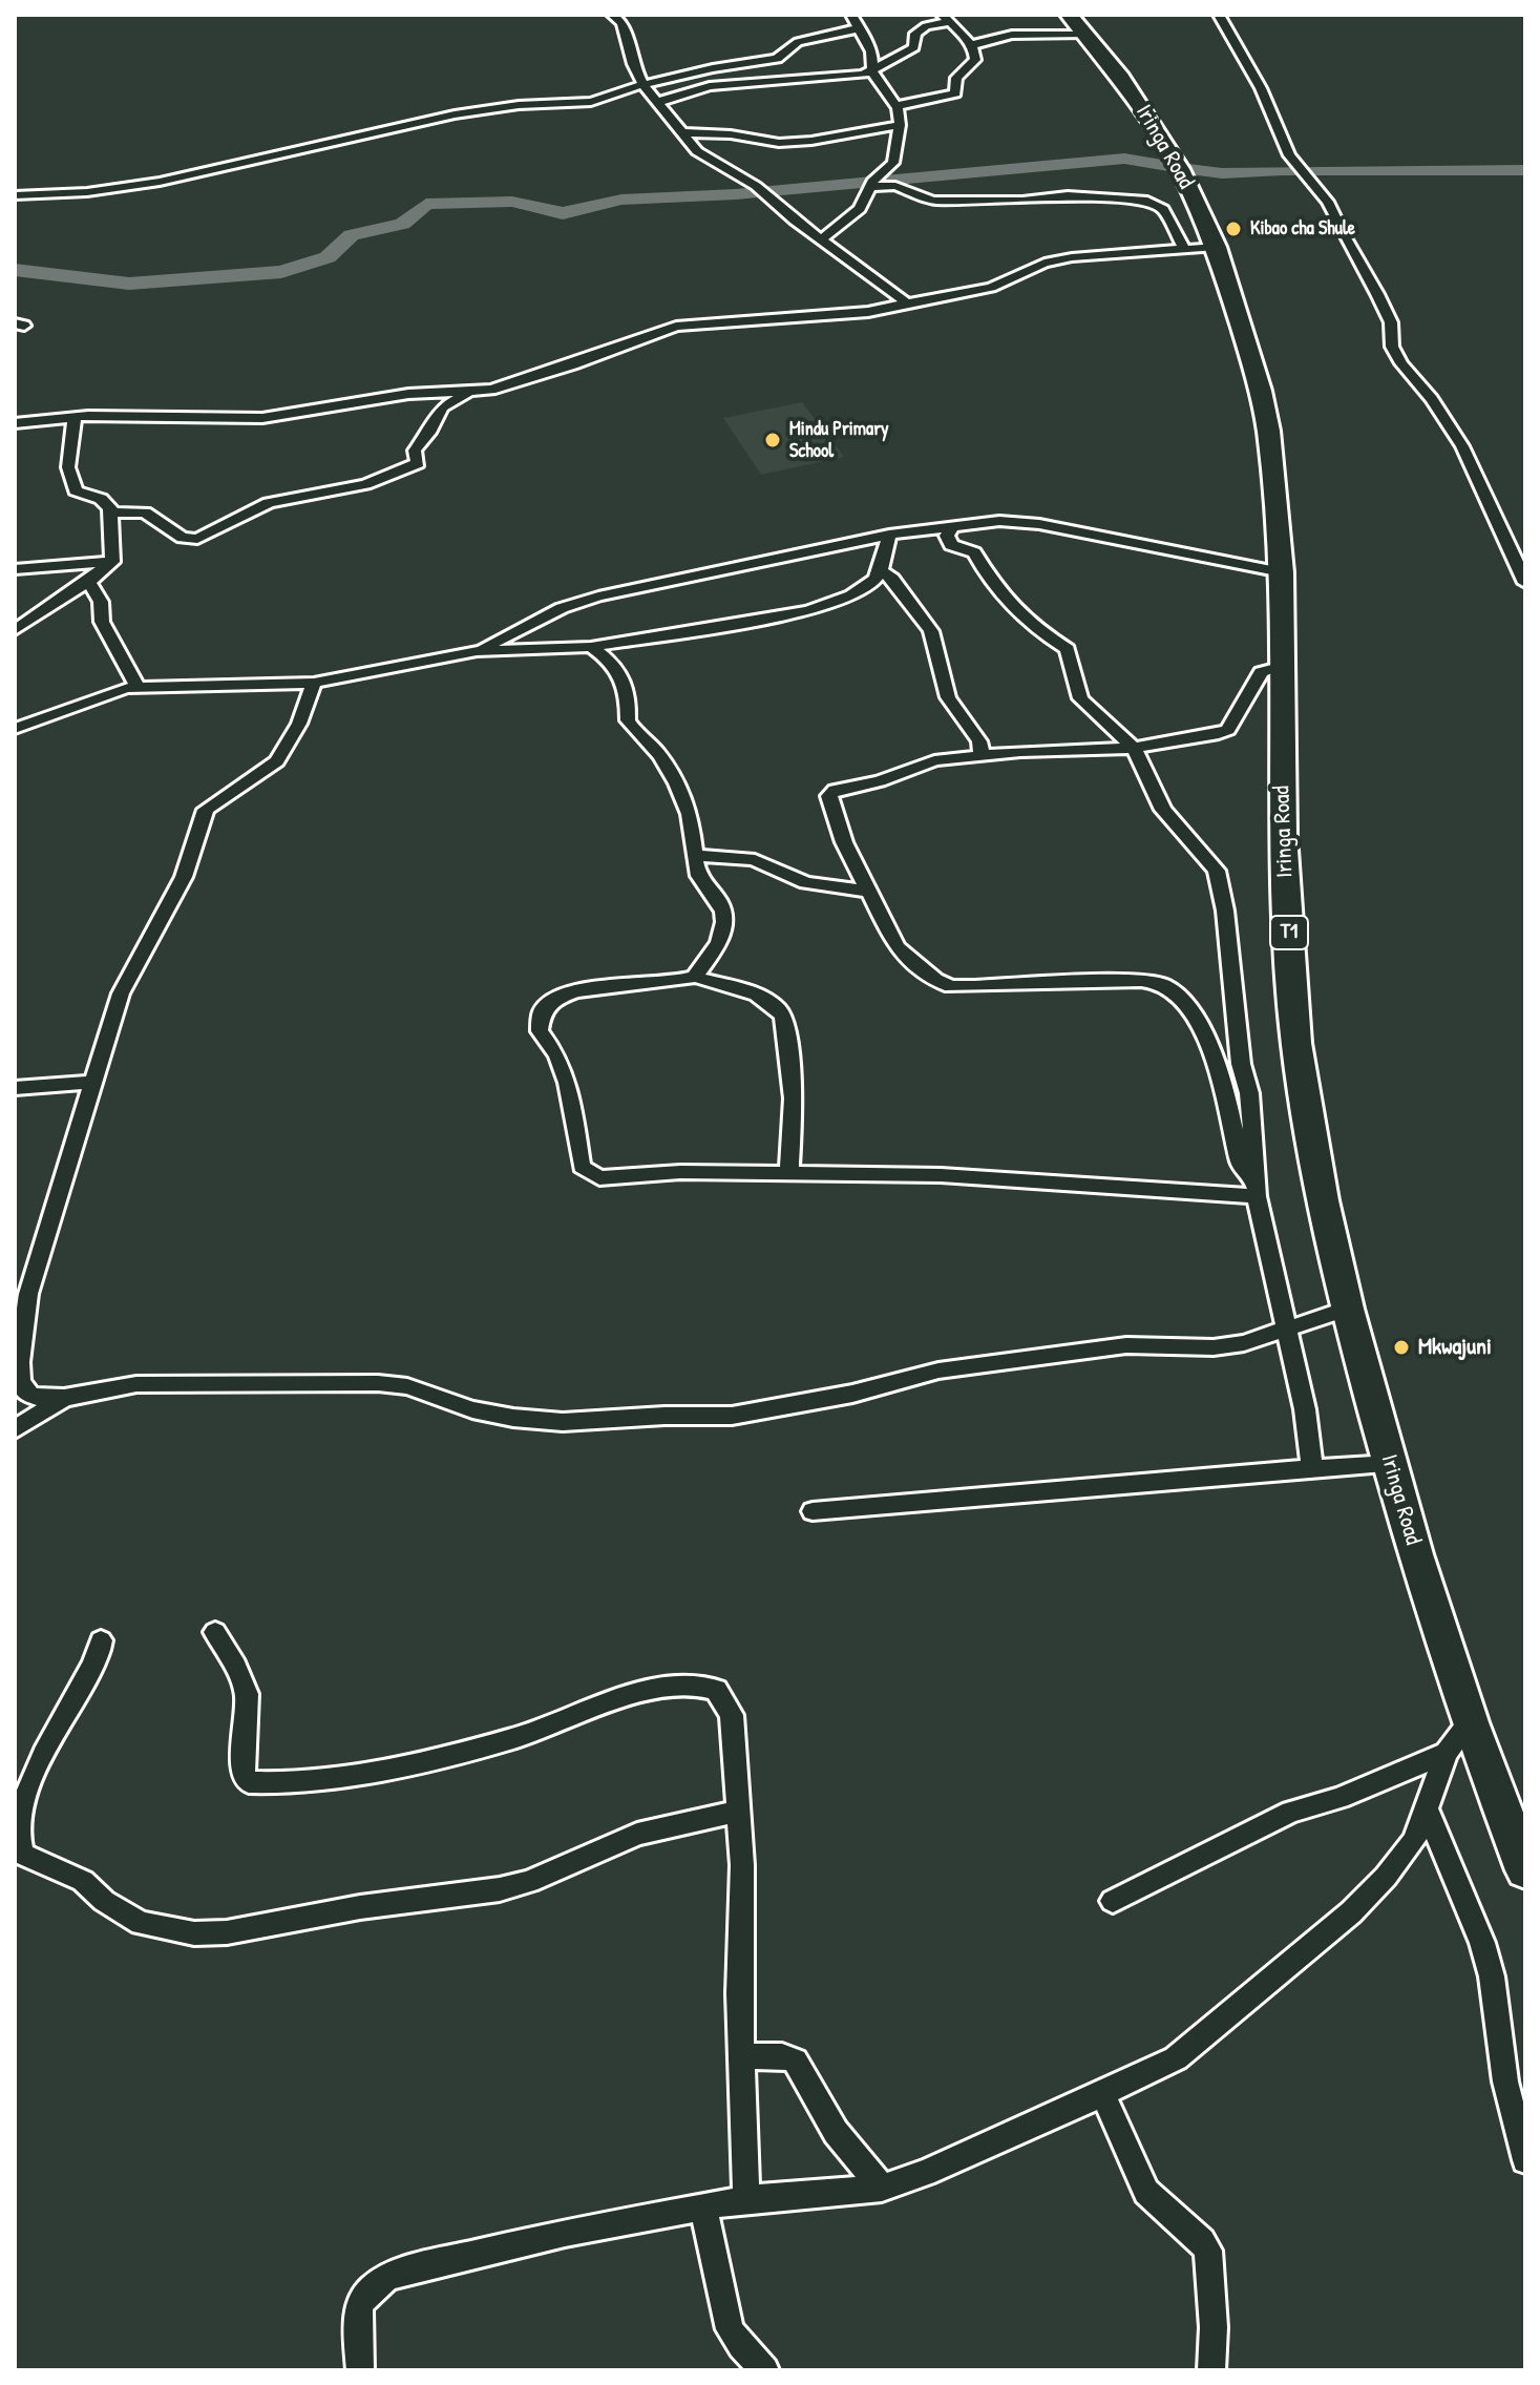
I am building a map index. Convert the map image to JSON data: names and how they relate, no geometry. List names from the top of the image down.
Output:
{
  "streets": {
    "highway": ["Iringa Road", "T1"]
  },
  "places": ["Kibao cha Shule", "Mindu Primary School", "Mkwajuni"]
}
